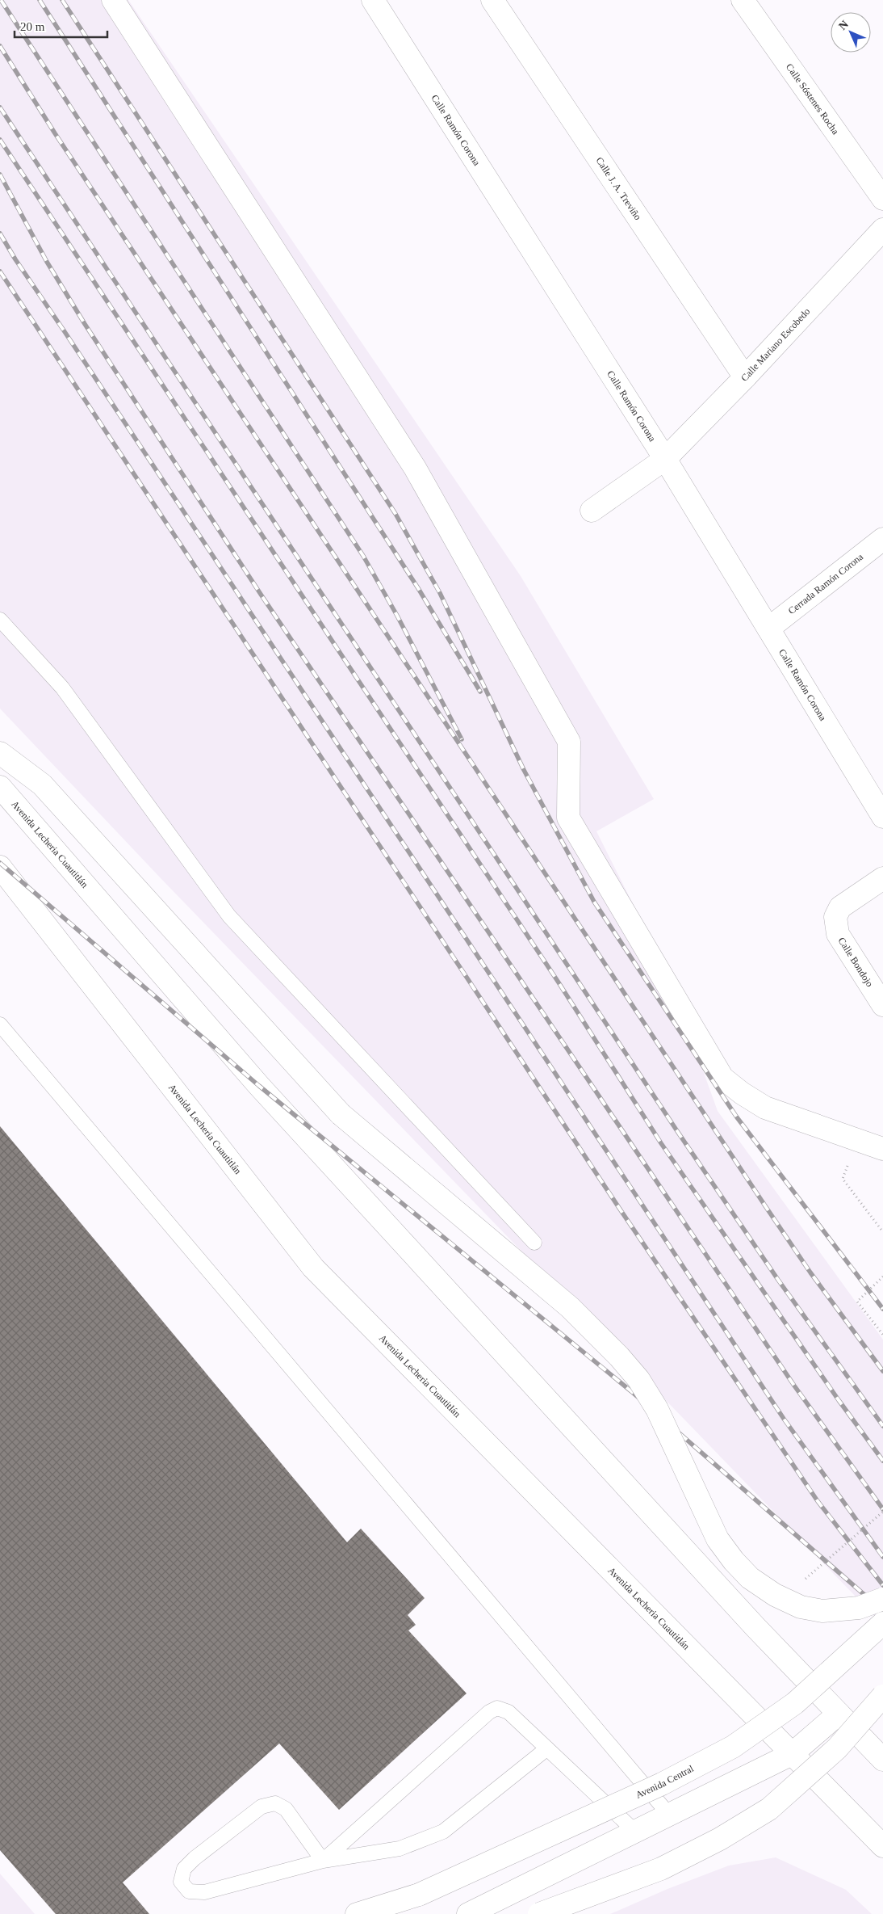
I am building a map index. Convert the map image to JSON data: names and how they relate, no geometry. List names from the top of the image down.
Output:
{
  "streets": {
    "street": [
      "Calle Sóstenes Rocha",
      "Calle Ramón Corona",
      "Calle J. A. Treviño",
      "Calle Mariano Escobedo",
      "Cerrada Ramón Corona",
      "Avenida Lecheria Cuautitlán",
      "Calle Bondojo",
      "Avenida Central"
    ]
  },
  "crossings": [
    ["Calle Ramón Corona", "Calle Mariano Escobedo"],
    ["Calle Ramón Corona", "Cerrada Ramón Corona"],
    ["Calle J. A. Treviño", "Calle Mariano Escobedo"]
  ],
  "scale_bar": "20 m",
  "north": "top left"
}
